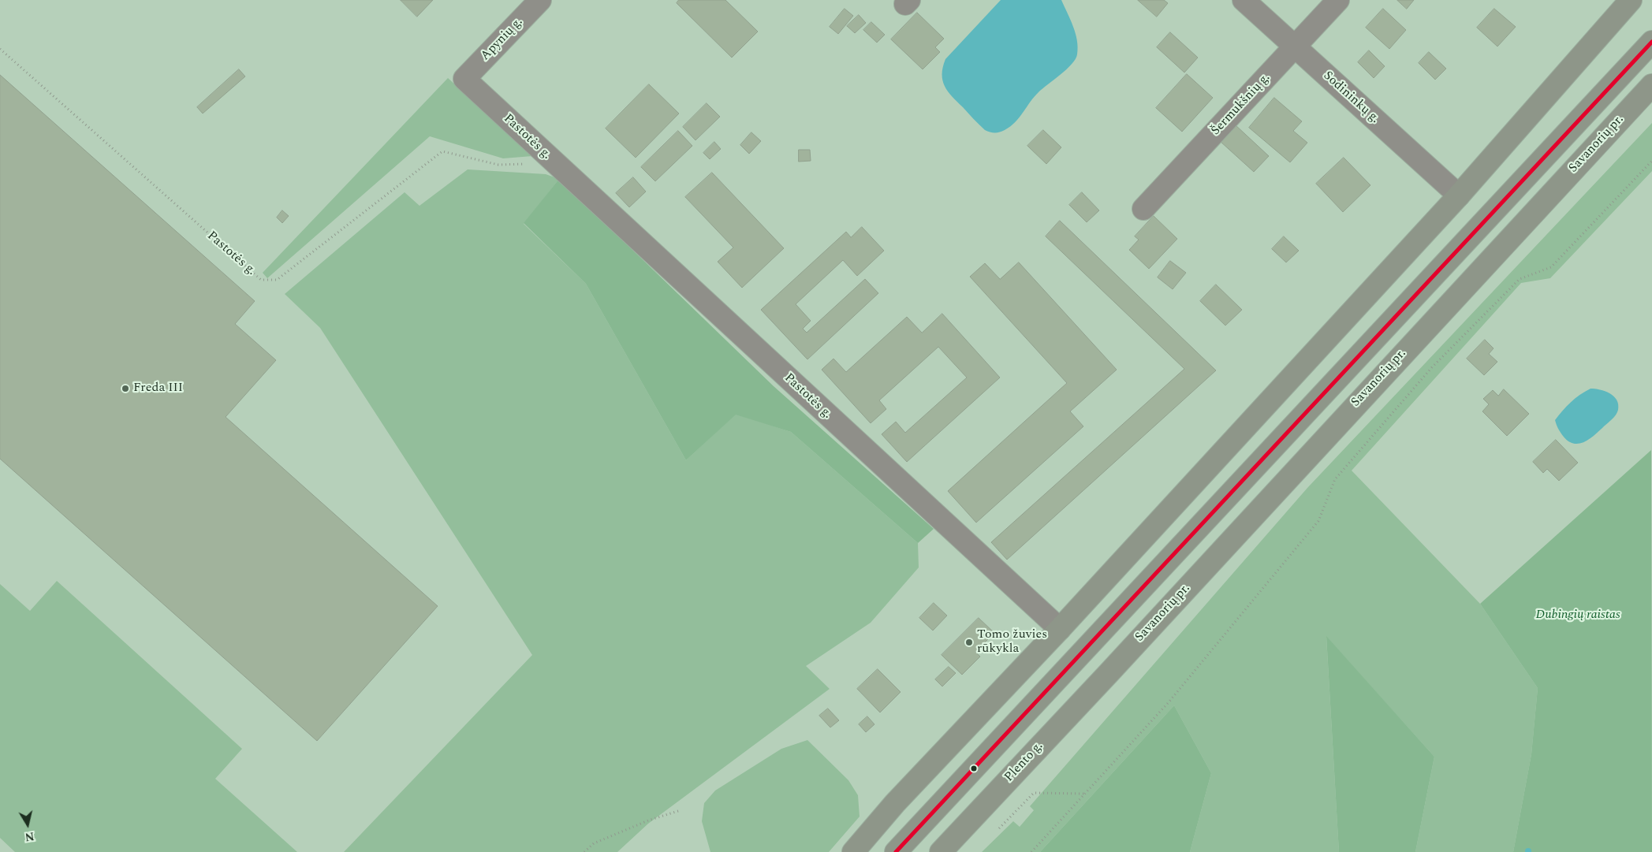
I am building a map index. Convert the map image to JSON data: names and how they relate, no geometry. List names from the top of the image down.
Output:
{
  "streets": {
    "highway": ["Savanorių pr.", "Plento g."],
    "street": [
      "Apynių g.",
      "Sodininkų g.",
      "Šermukšnių g.",
      "Pastotės g."
    ]
  },
  "crossings": [
    ["Apynių g.", "Pastotės g."],
    ["Sodininkų g.", "Šermukšnių g."],
    ["Savanorių pr.", "Plento g."]
  ],
  "parks": ["Dubingių raistas"],
  "places": ["Freda III", "Tomo žuvies rūkykla"],
  "north": "bottom"
}
